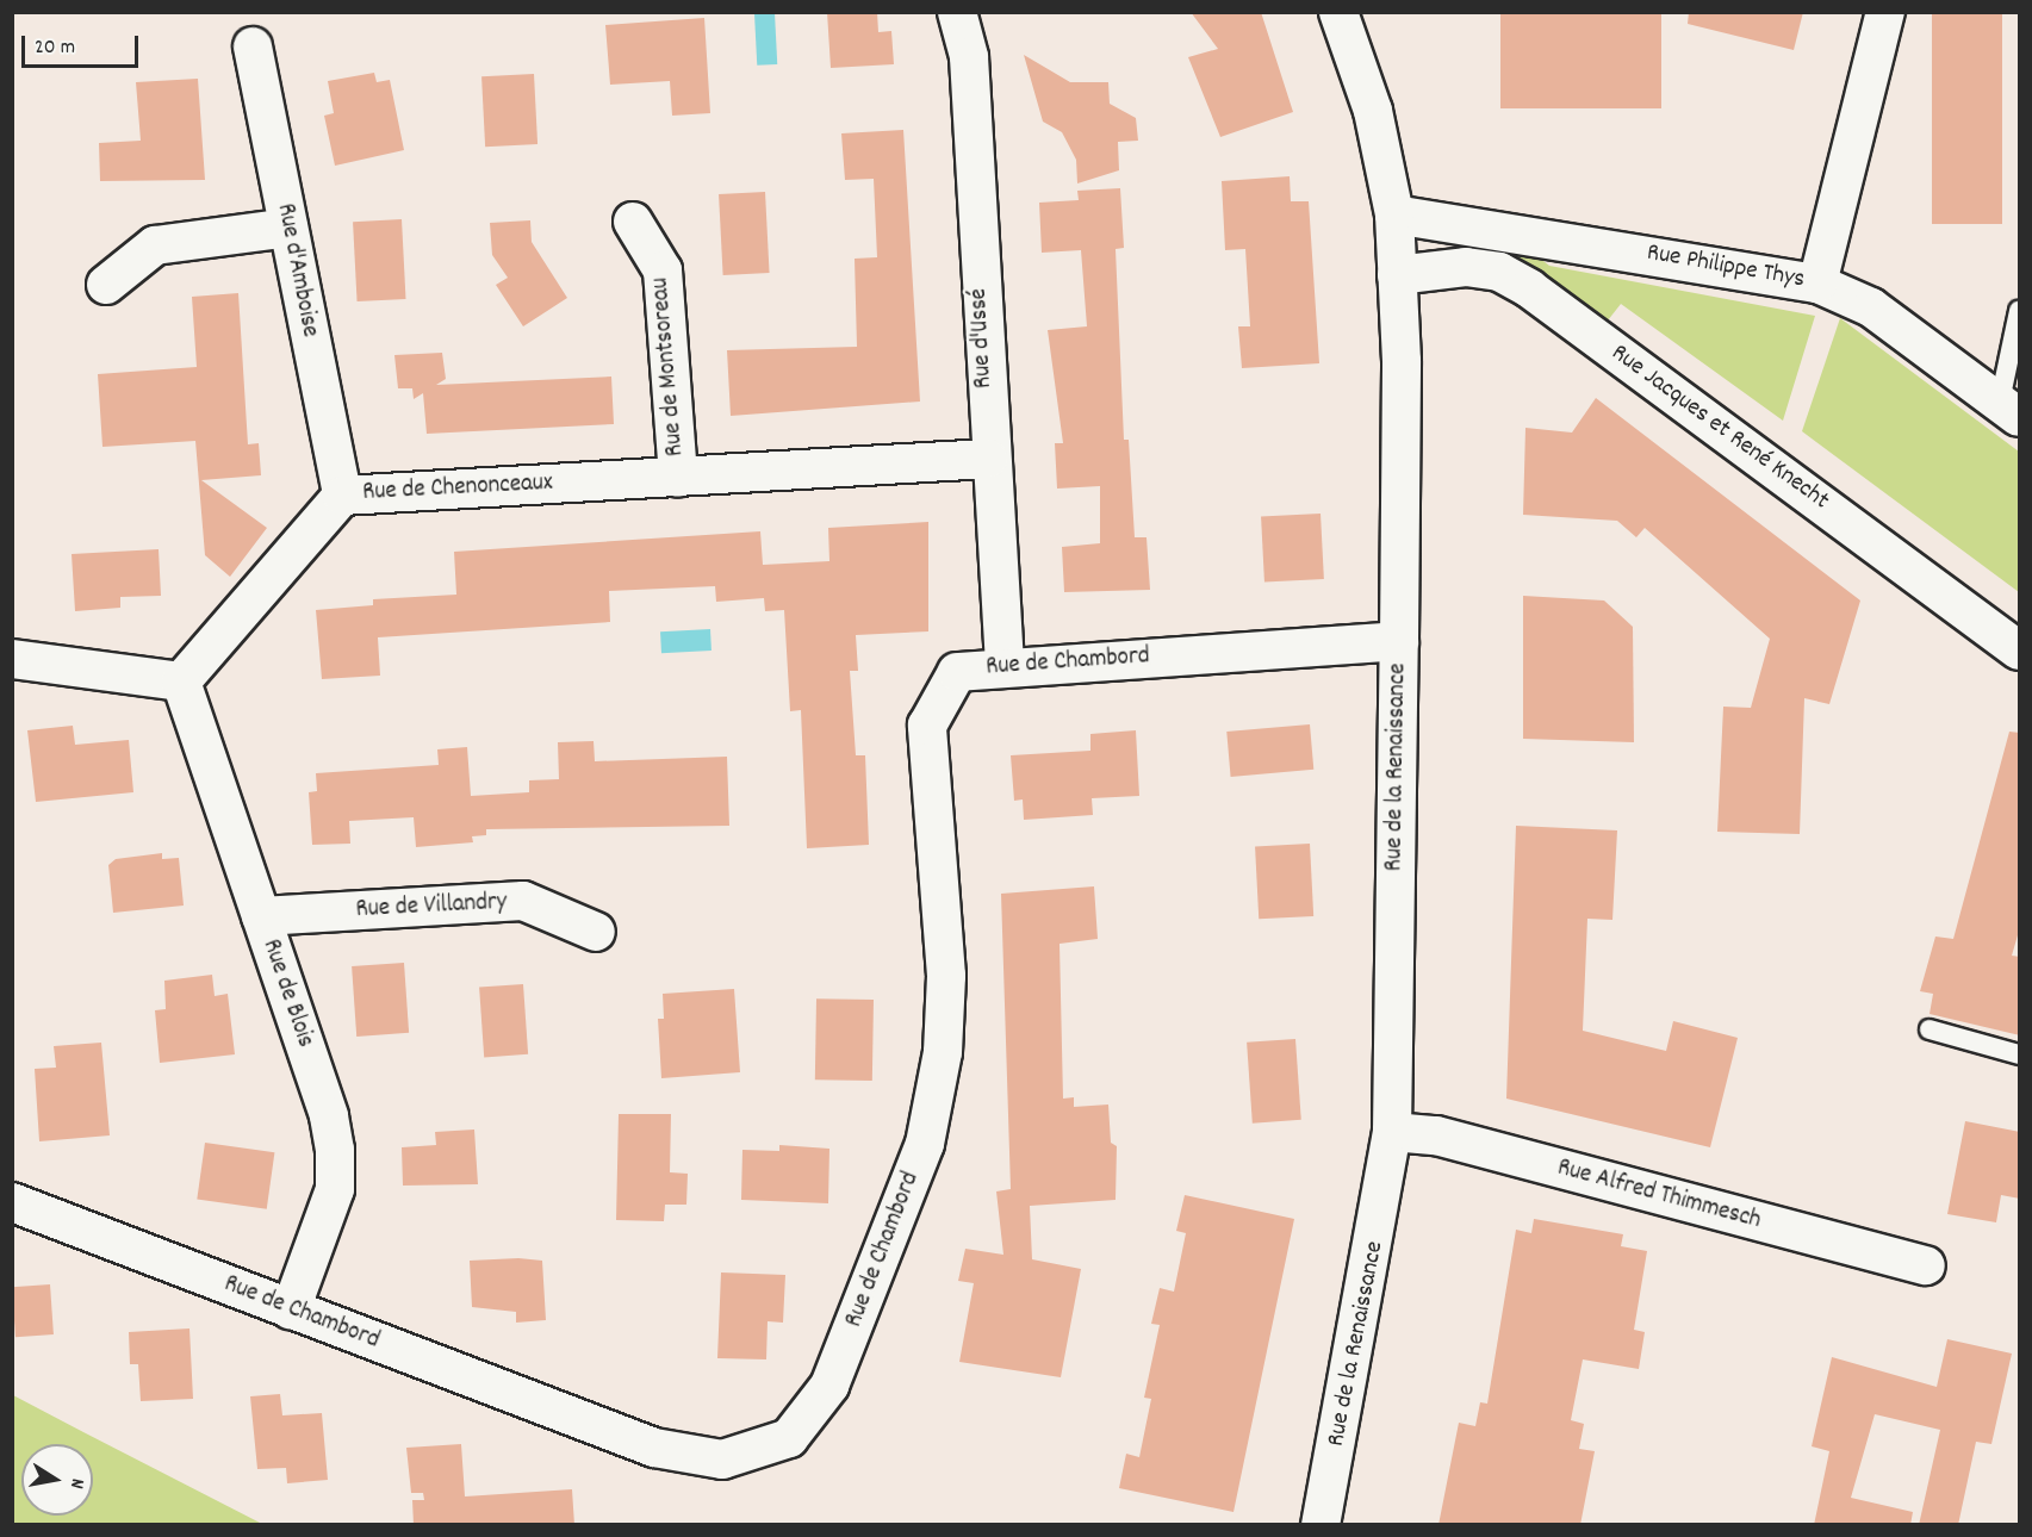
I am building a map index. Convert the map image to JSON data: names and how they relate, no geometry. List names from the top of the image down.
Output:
{
  "streets": {
    "street": [
      "Rue Philippe Thys",
      "Rue d'Amboise",
      "Rue d'Ussé",
      "Rue de Montsoreau",
      "Rue Jacques et René Knecht",
      "Rue de Chenonceaux",
      "Rue de Chambord",
      "Rue de la Renaissance",
      "Rue de Villandry",
      "Rue de Blois",
      "Rue Alfred Thimmesch"
    ]
  },
  "crossings": [
    ["Rue Philippe Thys", "Rue de la Renaissance"],
    ["Rue d'Amboise", "Rue de Chenonceaux"],
    ["Rue d'Ussé", "Rue de Chenonceaux"],
    ["Rue d'Ussé", "Rue de Chambord"],
    ["Rue de Montsoreau", "Rue de Chenonceaux"],
    ["Rue Jacques et René Knecht", "Rue de la Renaissance"],
    ["Rue de Chenonceaux", "Rue de Blois"],
    ["Rue de Chambord", "Rue de la Renaissance"],
    ["Rue de Chambord", "Rue de Blois"],
    ["Rue de la Renaissance", "Rue Alfred Thimmesch"],
    ["Rue de Villandry", "Rue de Blois"]
  ],
  "scale_bar": "20 m",
  "north": "right"
}
